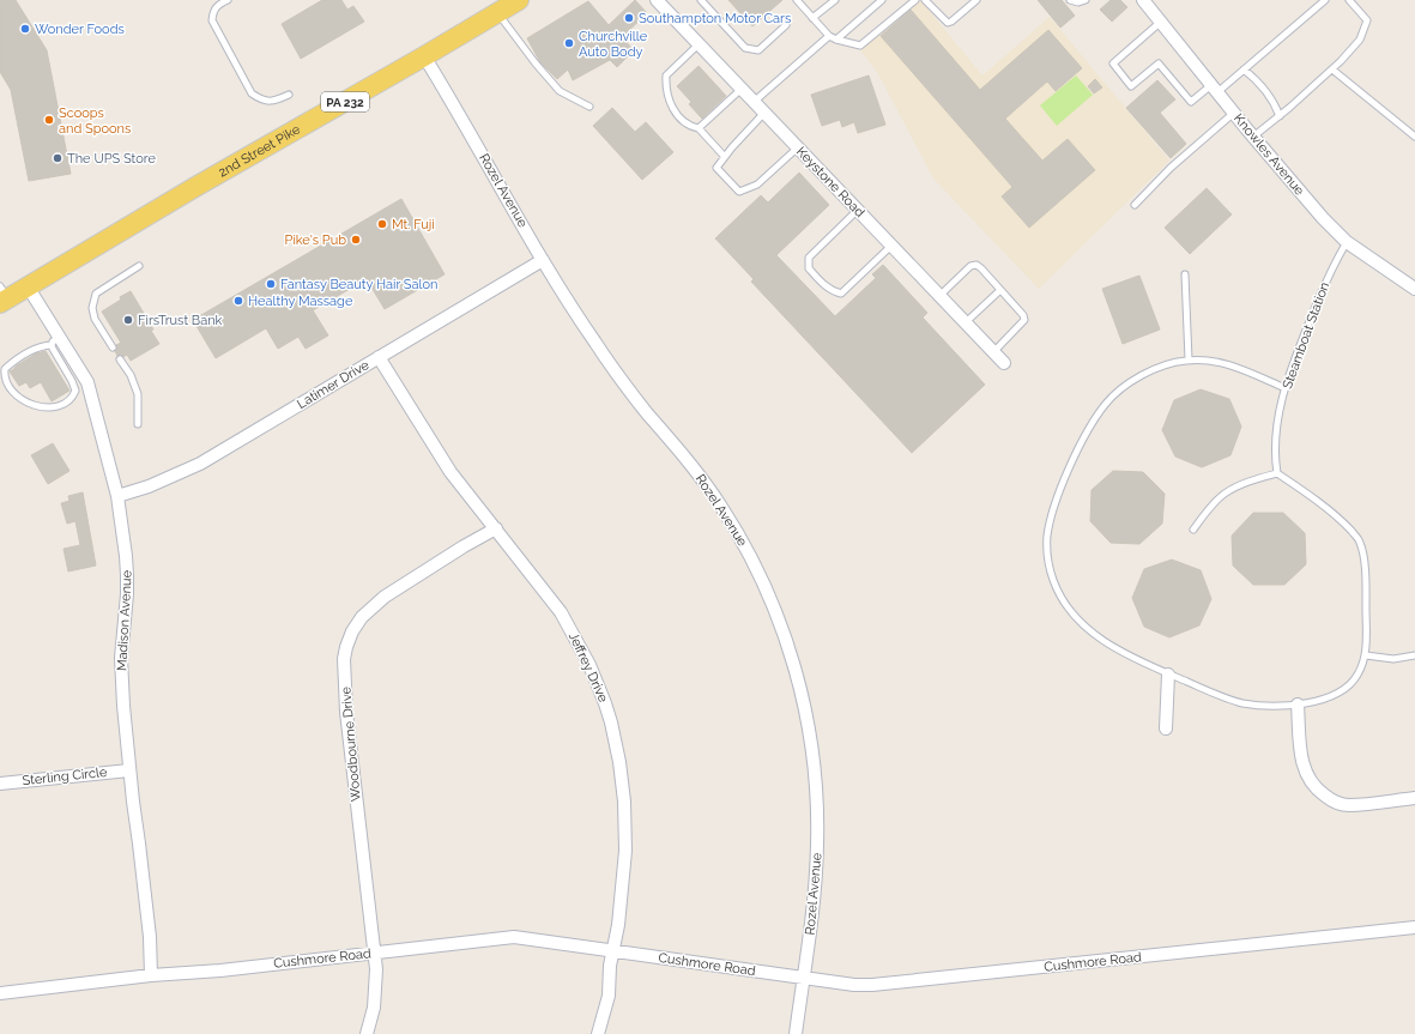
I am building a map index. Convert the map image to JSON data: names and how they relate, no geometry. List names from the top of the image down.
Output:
{
  "streets": {
    "main road": ["PA 232", "2nd Street Pike"],
    "street": [
      "Knowles Avenue",
      "Keystone Road",
      "Rozel Avenue",
      "Latimer Drive",
      "Madison Avenue",
      "Jeffrey Drive",
      "Woodbourne Drive",
      "Sterling Circle",
      "Cushmore Road"
    ],
    "lane": ["Steamboat Station"]
  },
  "crossings": [
    ["2nd Street Pike", "Rozel Avenue"],
    ["2nd Street Pike", "Madison Avenue"],
    ["Knowles Avenue", "Steamboat Station"],
    ["Rozel Avenue", "Latimer Drive"],
    ["Rozel Avenue", "Cushmore Road"],
    ["Latimer Drive", "Madison Avenue"],
    ["Latimer Drive", "Jeffrey Drive"],
    ["Madison Avenue", "Sterling Circle"],
    ["Madison Avenue", "Cushmore Road"],
    ["Jeffrey Drive", "Woodbourne Drive"],
    ["Jeffrey Drive", "Cushmore Road"],
    ["Woodbourne Drive", "Cushmore Road"]
  ],
  "places": [
    "Southampton Motor Cars",
    "Wonder Foods",
    "Churchville Auto Body",
    "Scoops and Spoons",
    "The UPS Store",
    "Mt. Fuji",
    "Pike's Pub",
    "Fantasy Beauty Hair Salon",
    "Healthy Massage",
    "FirsTrust Bank"
  ]
}
